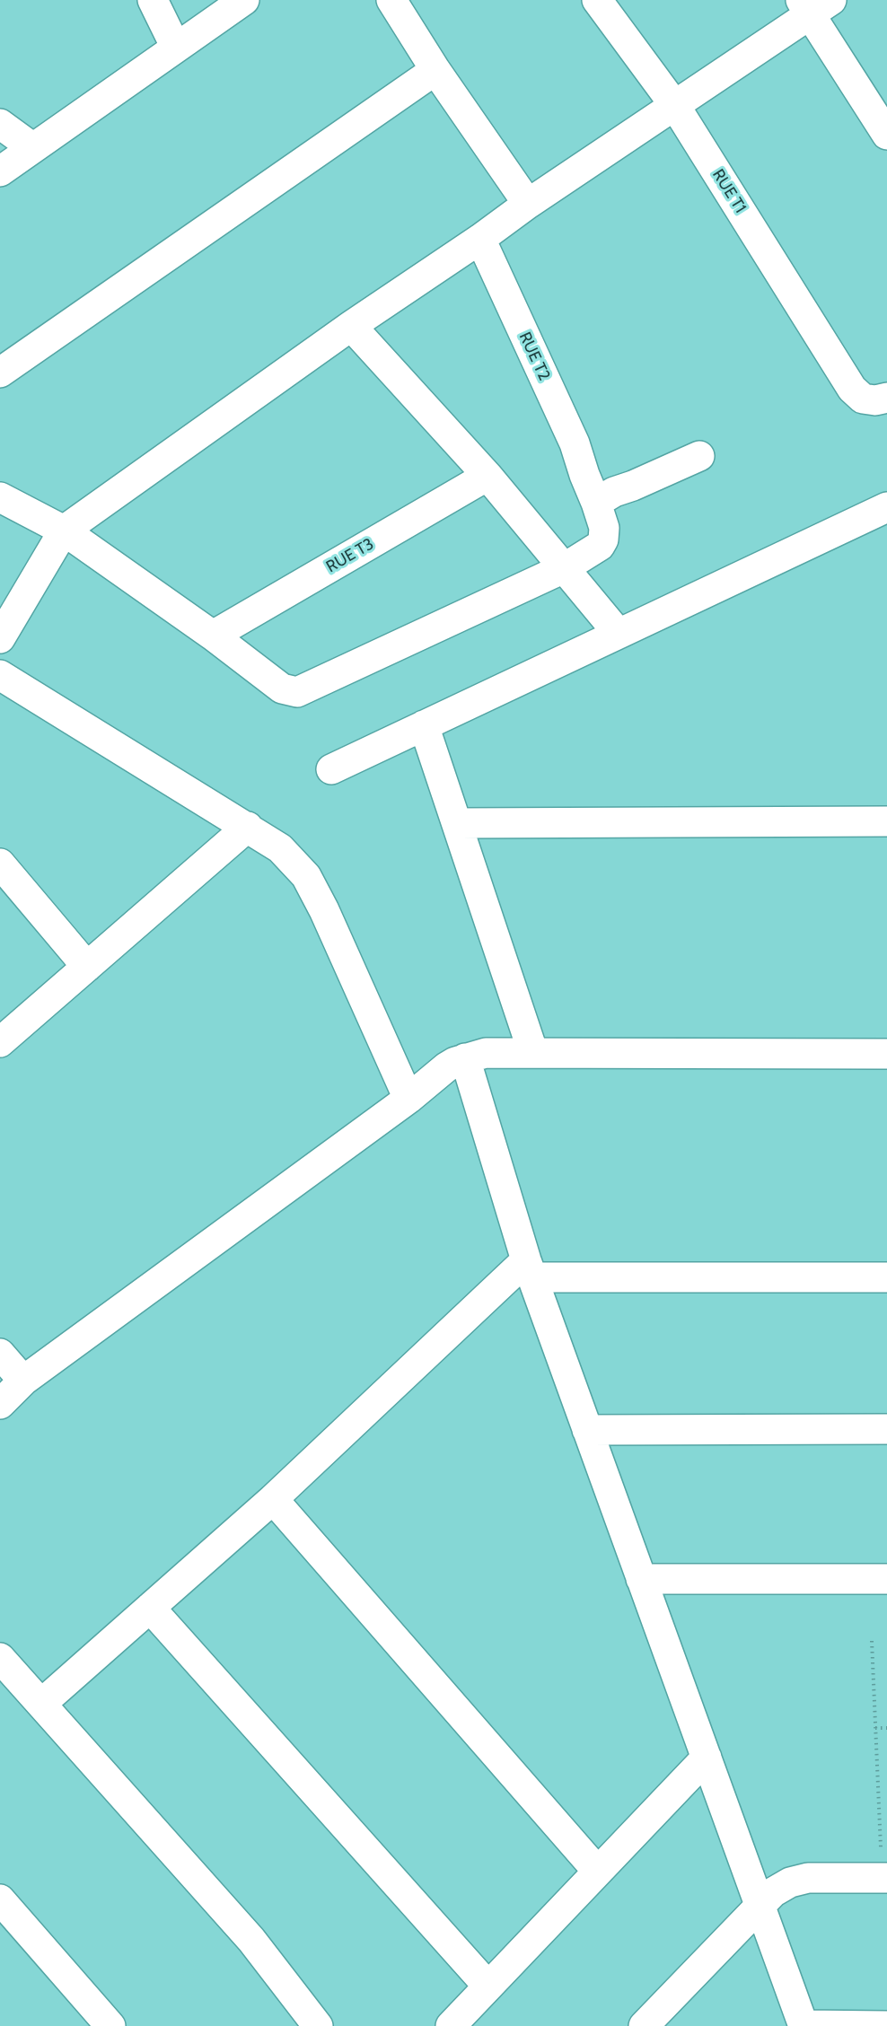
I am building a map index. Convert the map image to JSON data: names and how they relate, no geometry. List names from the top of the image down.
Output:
{
  "streets": {
    "street": ["RUE T1", "RUE T2", "RUE T3"]
  }
}
